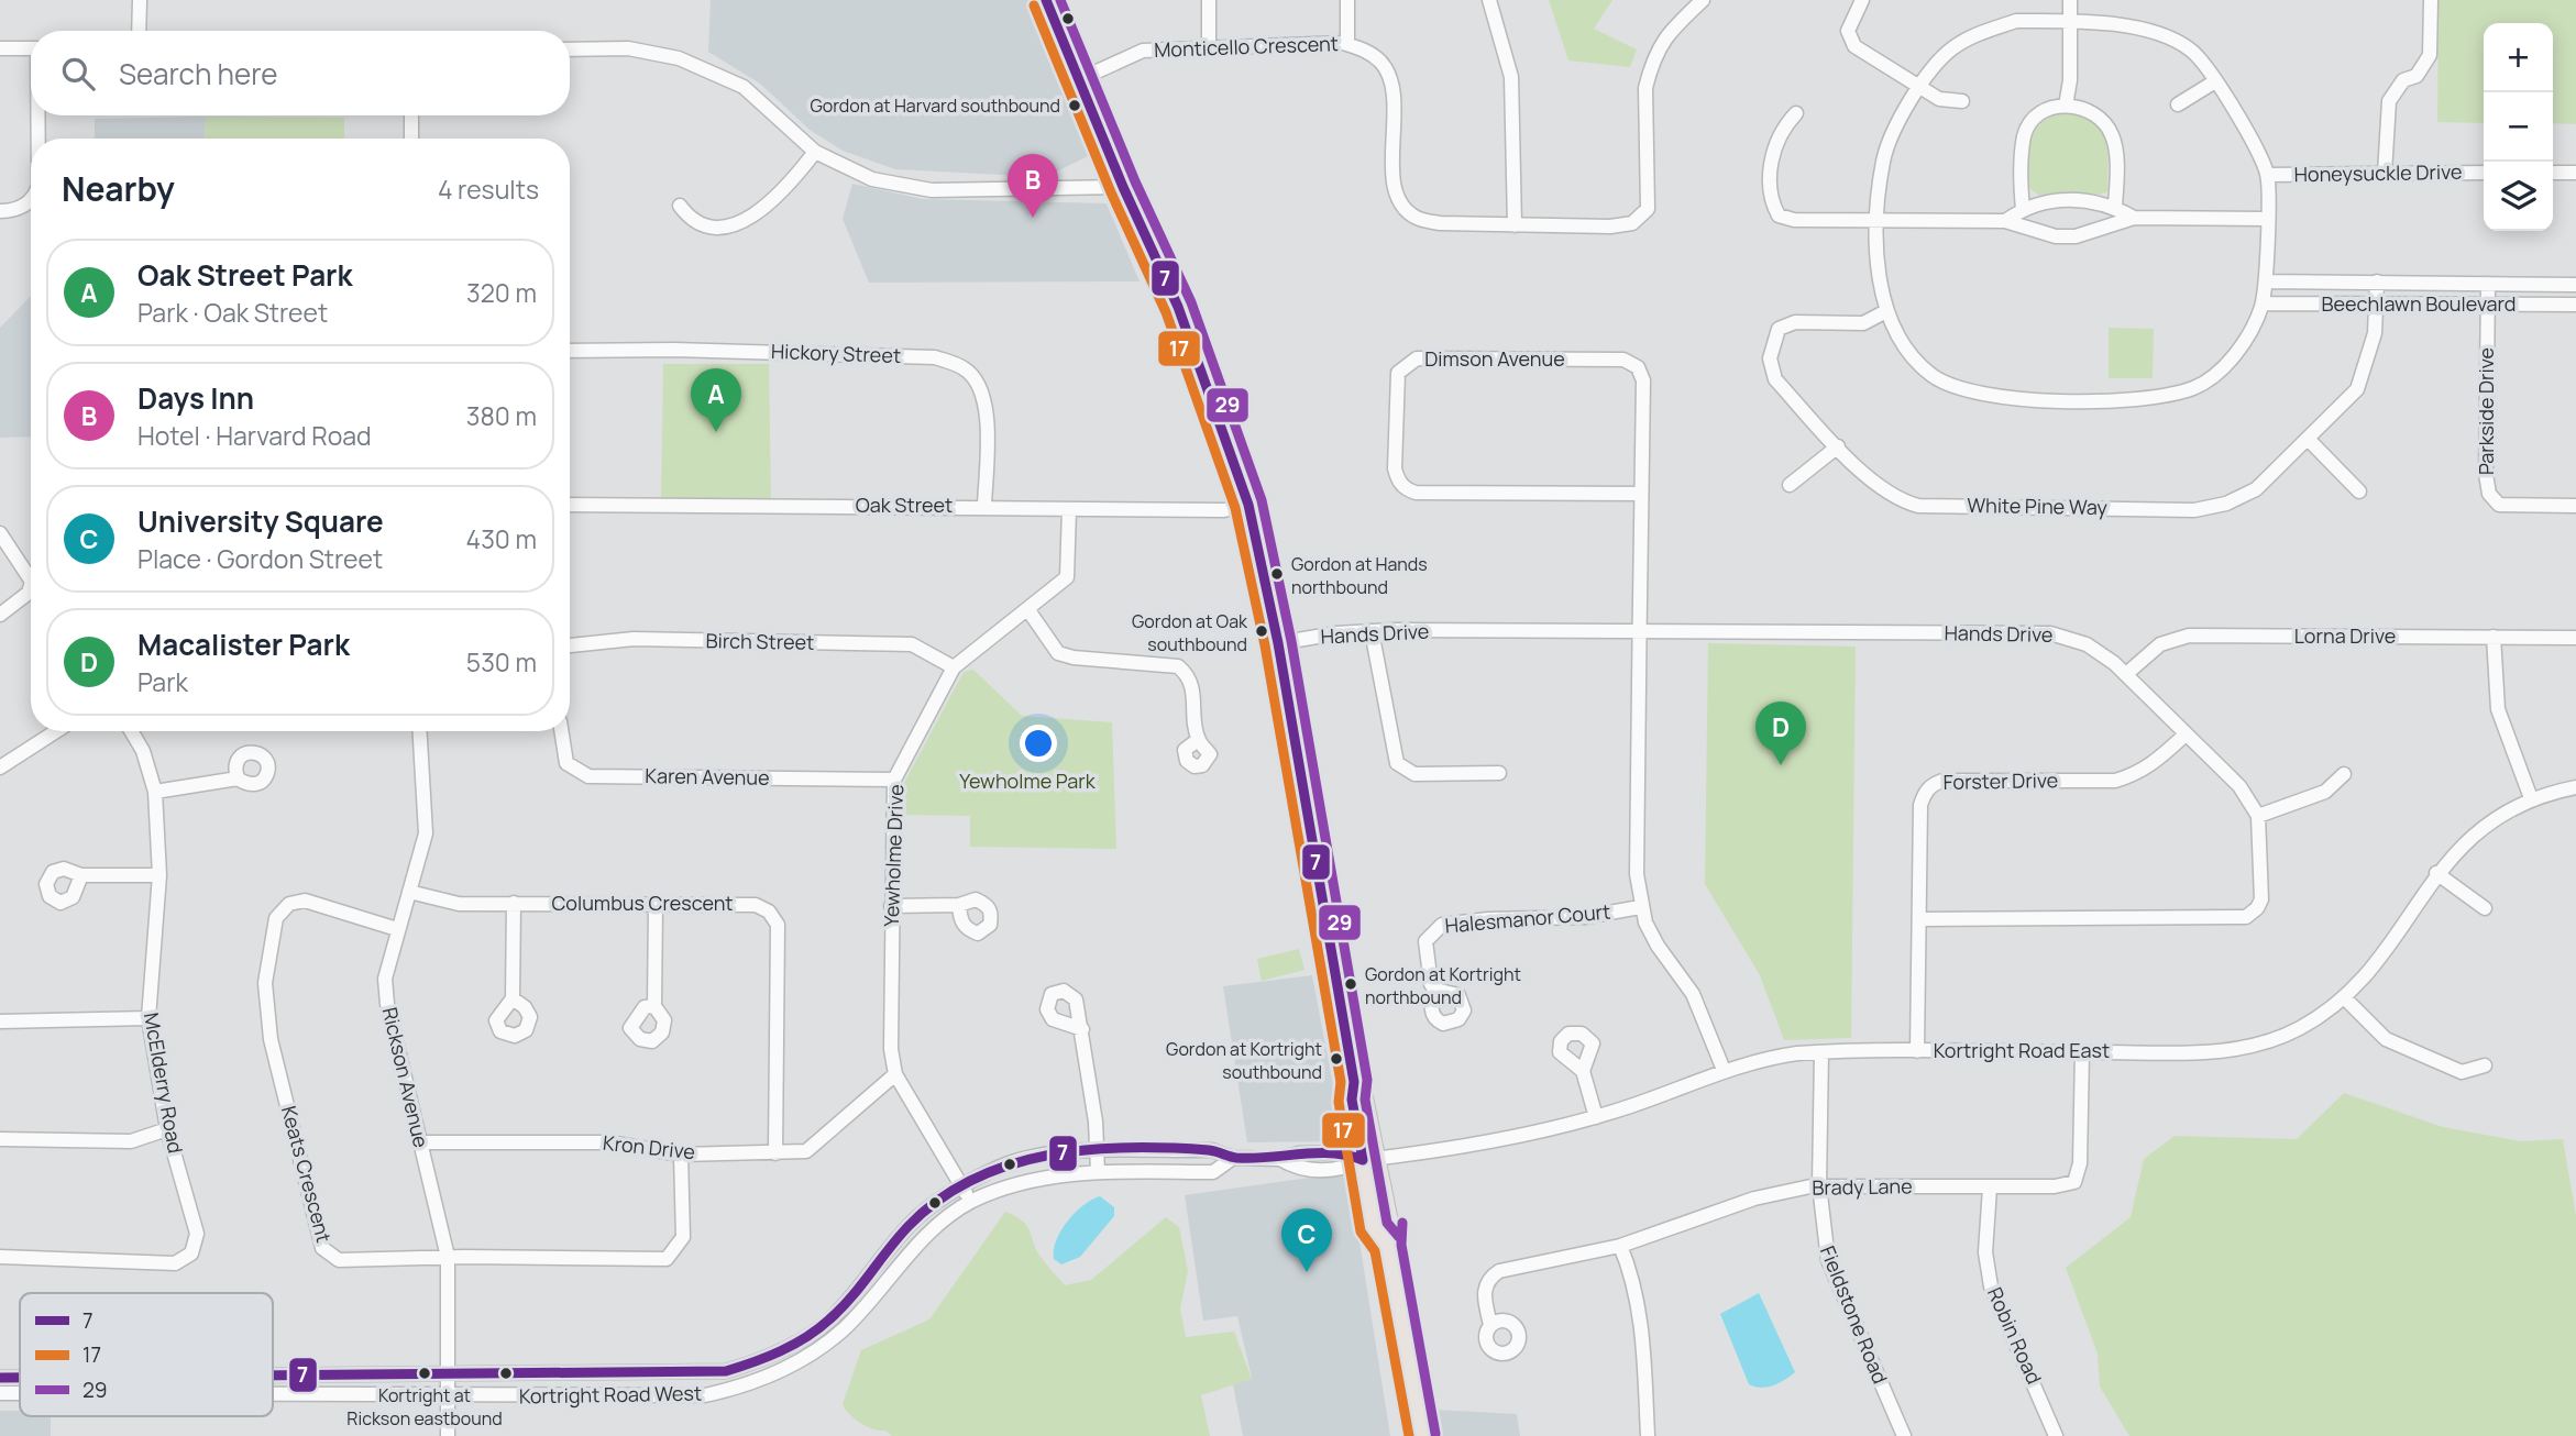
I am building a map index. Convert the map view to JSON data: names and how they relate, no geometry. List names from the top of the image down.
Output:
{
  "streets": {
    "street": [
      "Monticello Crescent",
      "Honeysuckle Drive",
      "Beechlawn Boulevard",
      "Hickory Street",
      "Dimson Avenue",
      "Parkside Drive",
      "Oak Street",
      "White Pine Way",
      "Hands Drive",
      "Lorna Drive",
      "Birch Street",
      "Karen Avenue",
      "Forster Drive",
      "Yewholme Drive",
      "Columbus Crescent",
      "Halesmanor Court",
      "Kortright Road East",
      "Rickson Avenue",
      "McElderry Road",
      "Kron Drive",
      "Keats Crescent",
      "Brady Lane",
      "Fieldstone Road",
      "Robin Road",
      "Kortright Road West"
    ]
  },
  "crossings": [
    ["Beechlawn Boulevard", "Parkside Drive"],
    ["Beechlawn Boulevard", "White Pine Way"],
    ["Hickory Street", "Oak Street"],
    ["Dimson Avenue", "Hands Drive"],
    ["Dimson Avenue", "Halesmanor Court"],
    ["Dimson Avenue", "Kortright Road East"],
    ["Oak Street", "Yewholme Drive"],
    ["Hands Drive", "Lorna Drive"],
    ["Hands Drive", "Forster Drive"],
    ["Birch Street", "Yewholme Drive"],
    ["Karen Avenue", "Yewholme Drive"],
    ["Forster Drive", "Kortright Road East"],
    ["Yewholme Drive", "Kron Drive"],
    ["Yewholme Drive", "Kortright Road West"],
    ["Columbus Crescent", "Rickson Avenue"],
    ["Columbus Crescent", "Kron Drive"],
    ["Kortright Road East", "Brady Lane"],
    ["Kortright Road East", "Fieldstone Road"],
    ["Kortright Road East", "Kortright Road West"],
    ["Rickson Avenue", "Kron Drive"],
    ["Rickson Avenue", "Keats Crescent"],
    ["Rickson Avenue", "Kortright Road West"],
    ["Kron Drive", "Keats Crescent"],
    ["Brady Lane", "Fieldstone Road"],
    ["Brady Lane", "Robin Road"]
  ],
  "parks": ["Yewholme Park"],
  "places": [
    "Gordon at Harvard southbound",
    "Gordon at Hands northbound",
    "Gordon at Oak southbound",
    "Gordon at Kortright northbound",
    "Gordon at Kortright southbound",
    "Kortright at Rickson eastbound"
  ],
  "lines": ["transit line 7", "transit line 29", "transit line 17"],
  "legend": ["7", "17", "29"],
  "page": {
    "map_buttons": ["+", "−"],
    "search": "Search here",
    "heading": ["Nearby", "4 results"],
    "pins": [
      "B",
      "A",
      "D",
      "C"
    ],
    "list": [
      {
        "mark": "A",
        "name": "Oak Street Park",
        "note": "Park · Oak Street",
        "value": "320 m"
      },
      {
        "mark": "B",
        "name": "Days Inn",
        "note": "Hotel · Harvard Road",
        "value": "380 m"
      },
      {
        "mark": "C",
        "name": "University Square",
        "note": "Place · Gordon Street",
        "value": "430 m"
      },
      {
        "mark": "D",
        "name": "Macalister Park",
        "note": "Park",
        "value": "530 m"
      }
    ]
  }
}
